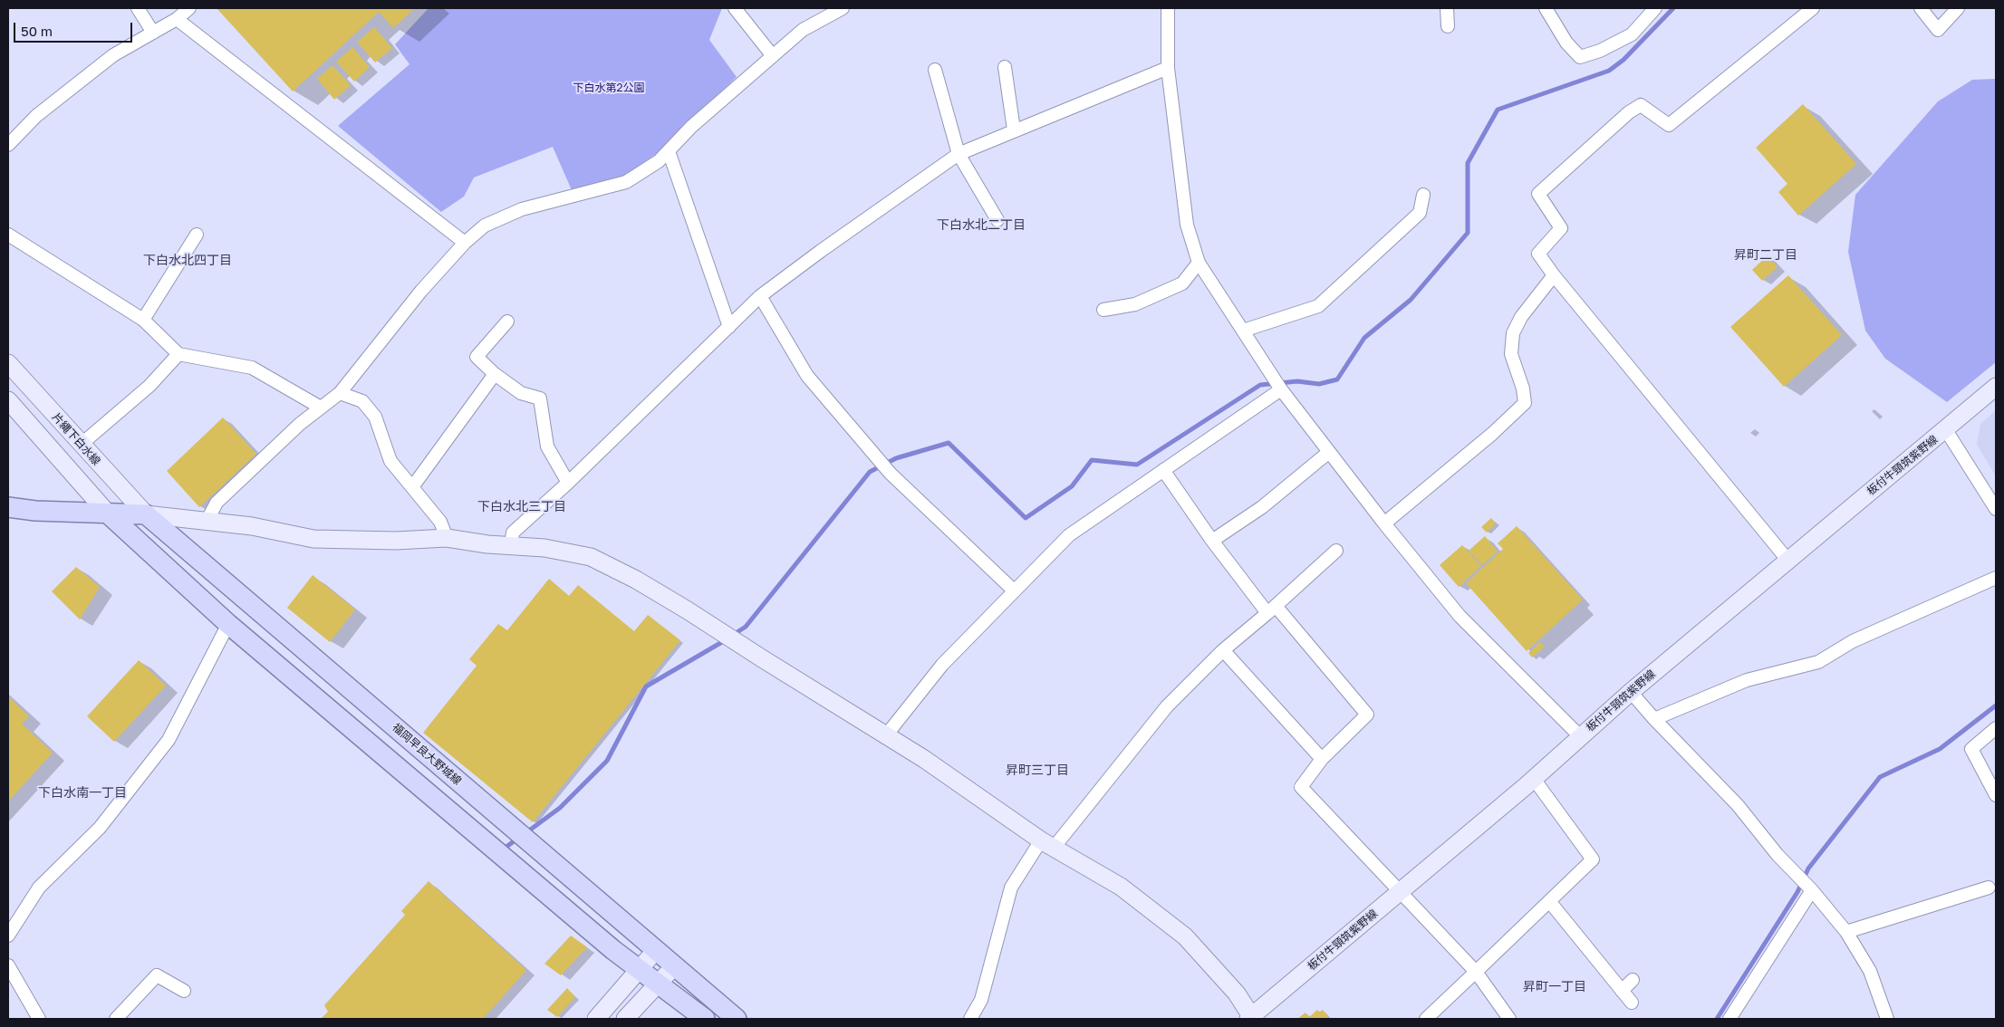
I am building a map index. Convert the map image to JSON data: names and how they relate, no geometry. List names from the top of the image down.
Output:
{
  "streets": {
    "main road": ["片縄下白水線", "板付牛頸筑紫野線", "福岡早良大野城線"]
  },
  "crossings": [
    ["片縄下白水線", "福岡早良大野城線"]
  ],
  "districts": [
    "下白水北二丁目",
    "昇町二丁目",
    "下白水北四丁目",
    "下白水北三丁目",
    "昇町三丁目",
    "下白水南一丁目",
    "昇町一丁目"
  ],
  "parks": ["下白水第2公園"],
  "scale_bar": "50 m"
}
